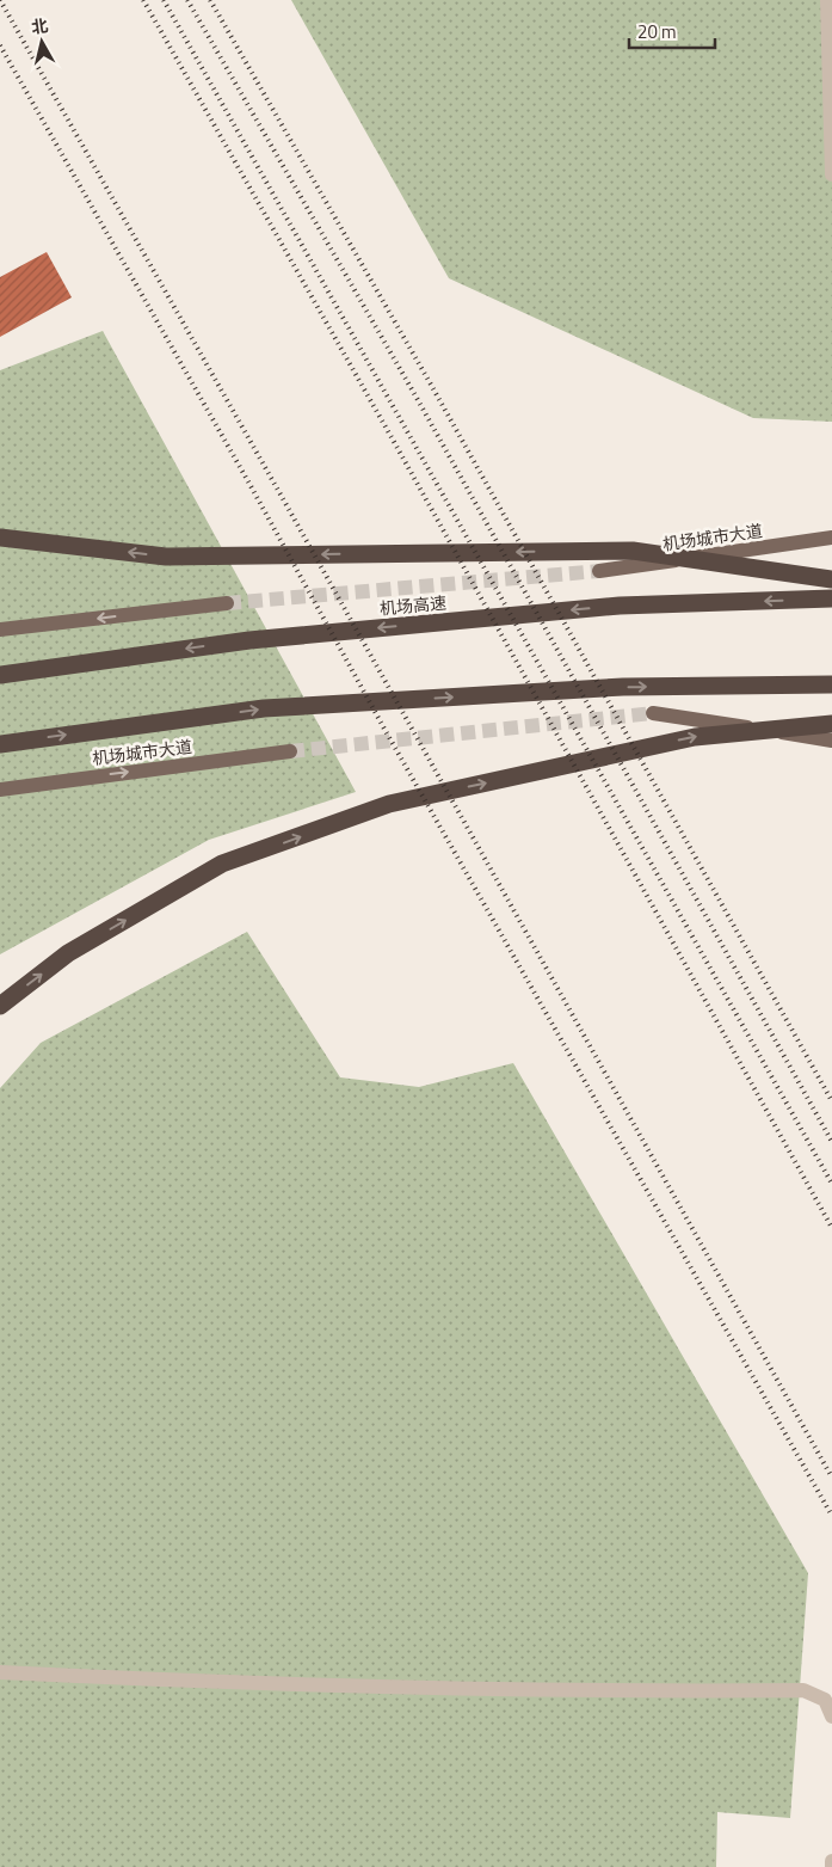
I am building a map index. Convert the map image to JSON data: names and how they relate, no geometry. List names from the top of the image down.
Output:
{
  "streets": {
    "highway": ["机场高速"],
    "main road": ["机场城市大道"]
  },
  "one_way": ["机场城市大道"],
  "scale_bar": "20 m",
  "north": "top"
}
